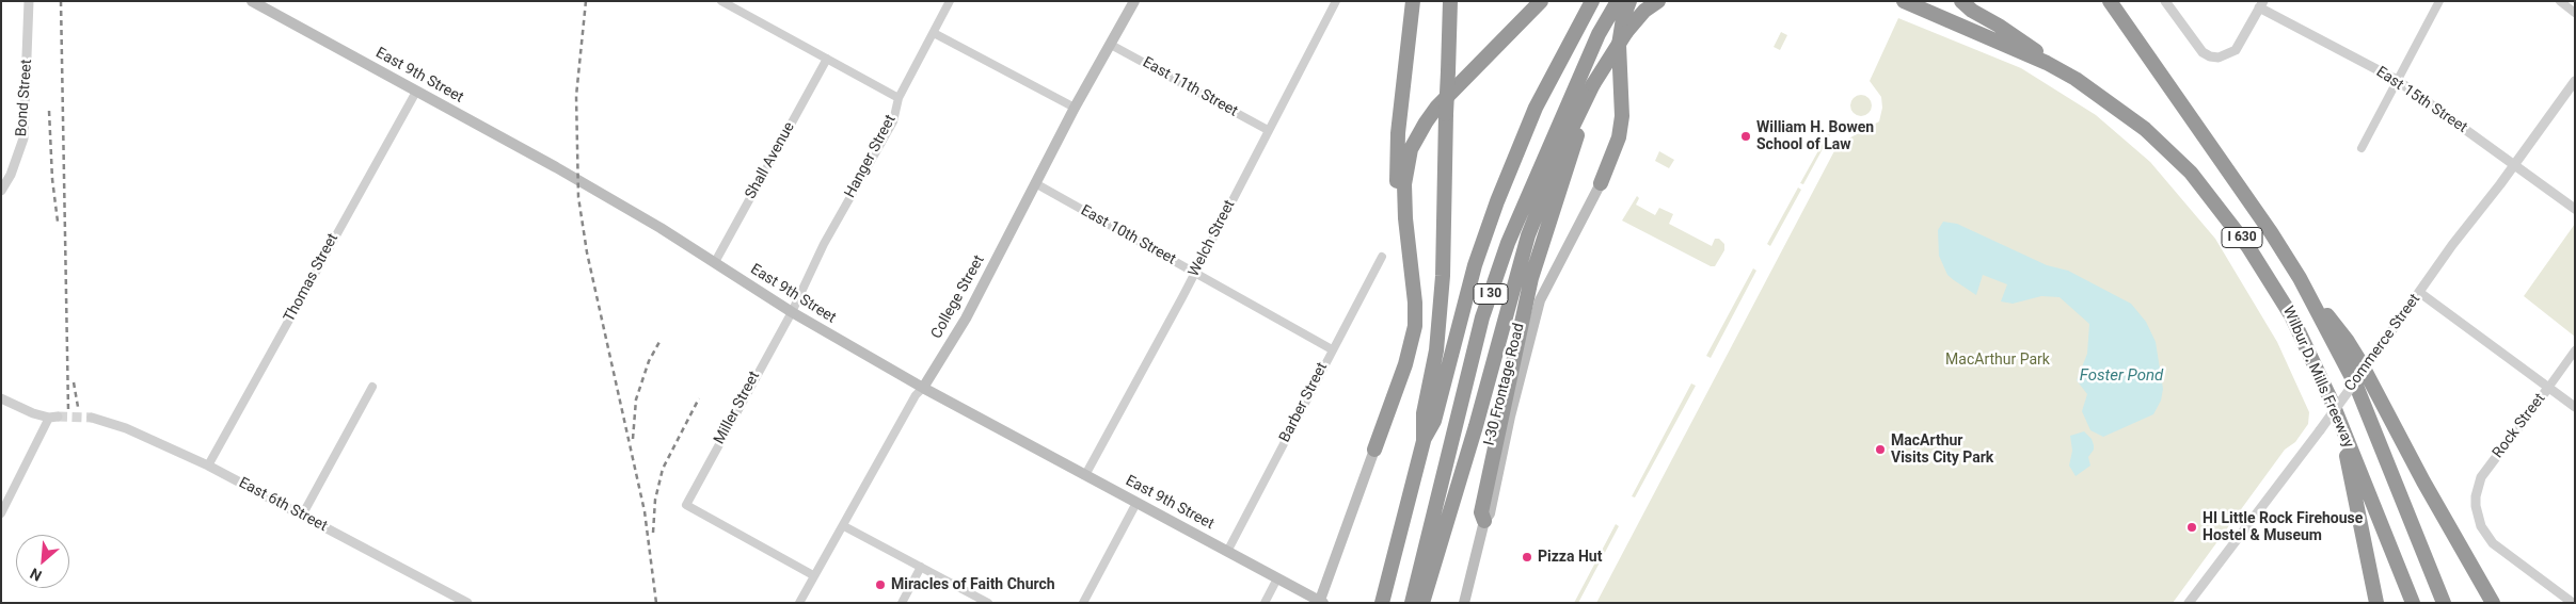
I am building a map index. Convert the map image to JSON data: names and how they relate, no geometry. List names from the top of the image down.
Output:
{
  "streets": {
    "highway": ["I 630", "I 30", "Wilbur D. Mills Freeway"],
    "main road": ["East 9th Street", "College Street", "I-30 Frontage Road"],
    "street": [
      "East 11th Street",
      "Bond Street",
      "East 15th Street",
      "Hanger Street",
      "Shall Avenue",
      "East 10th Street",
      "Welch Street",
      "Thomas Street",
      "Commerce Street",
      "Barber Street",
      "Miller Street",
      "Rock Street",
      "East 6th Street"
    ]
  },
  "crossings": [
    ["East 9th Street", "Hanger Street"],
    ["East 9th Street", "Shall Avenue"],
    ["East 9th Street", "Welch Street"],
    ["East 9th Street", "Thomas Street"],
    ["East 9th Street", "College Street"],
    ["East 9th Street", "Barber Street"],
    ["East 9th Street", "Miller Street"],
    ["East 11th Street", "Welch Street"],
    ["East 11th Street", "College Street"],
    ["East 15th Street", "Commerce Street"],
    ["Hanger Street", "Miller Street"],
    ["East 10th Street", "Welch Street"],
    ["East 10th Street", "College Street"],
    ["East 10th Street", "Barber Street"],
    ["Thomas Street", "East 6th Street"],
    ["College Street", "Miller Street"]
  ],
  "water": ["Foster Pond"],
  "parks": ["MacArthur Park"],
  "places": [
    "William H. Bowen School of Law",
    "MacArthur Visits City Park",
    "HI Little Rock Firehouse Hostel & Museum",
    "Pizza Hut",
    "Miracles of Faith Church"
  ],
  "north": "bottom left"
}
